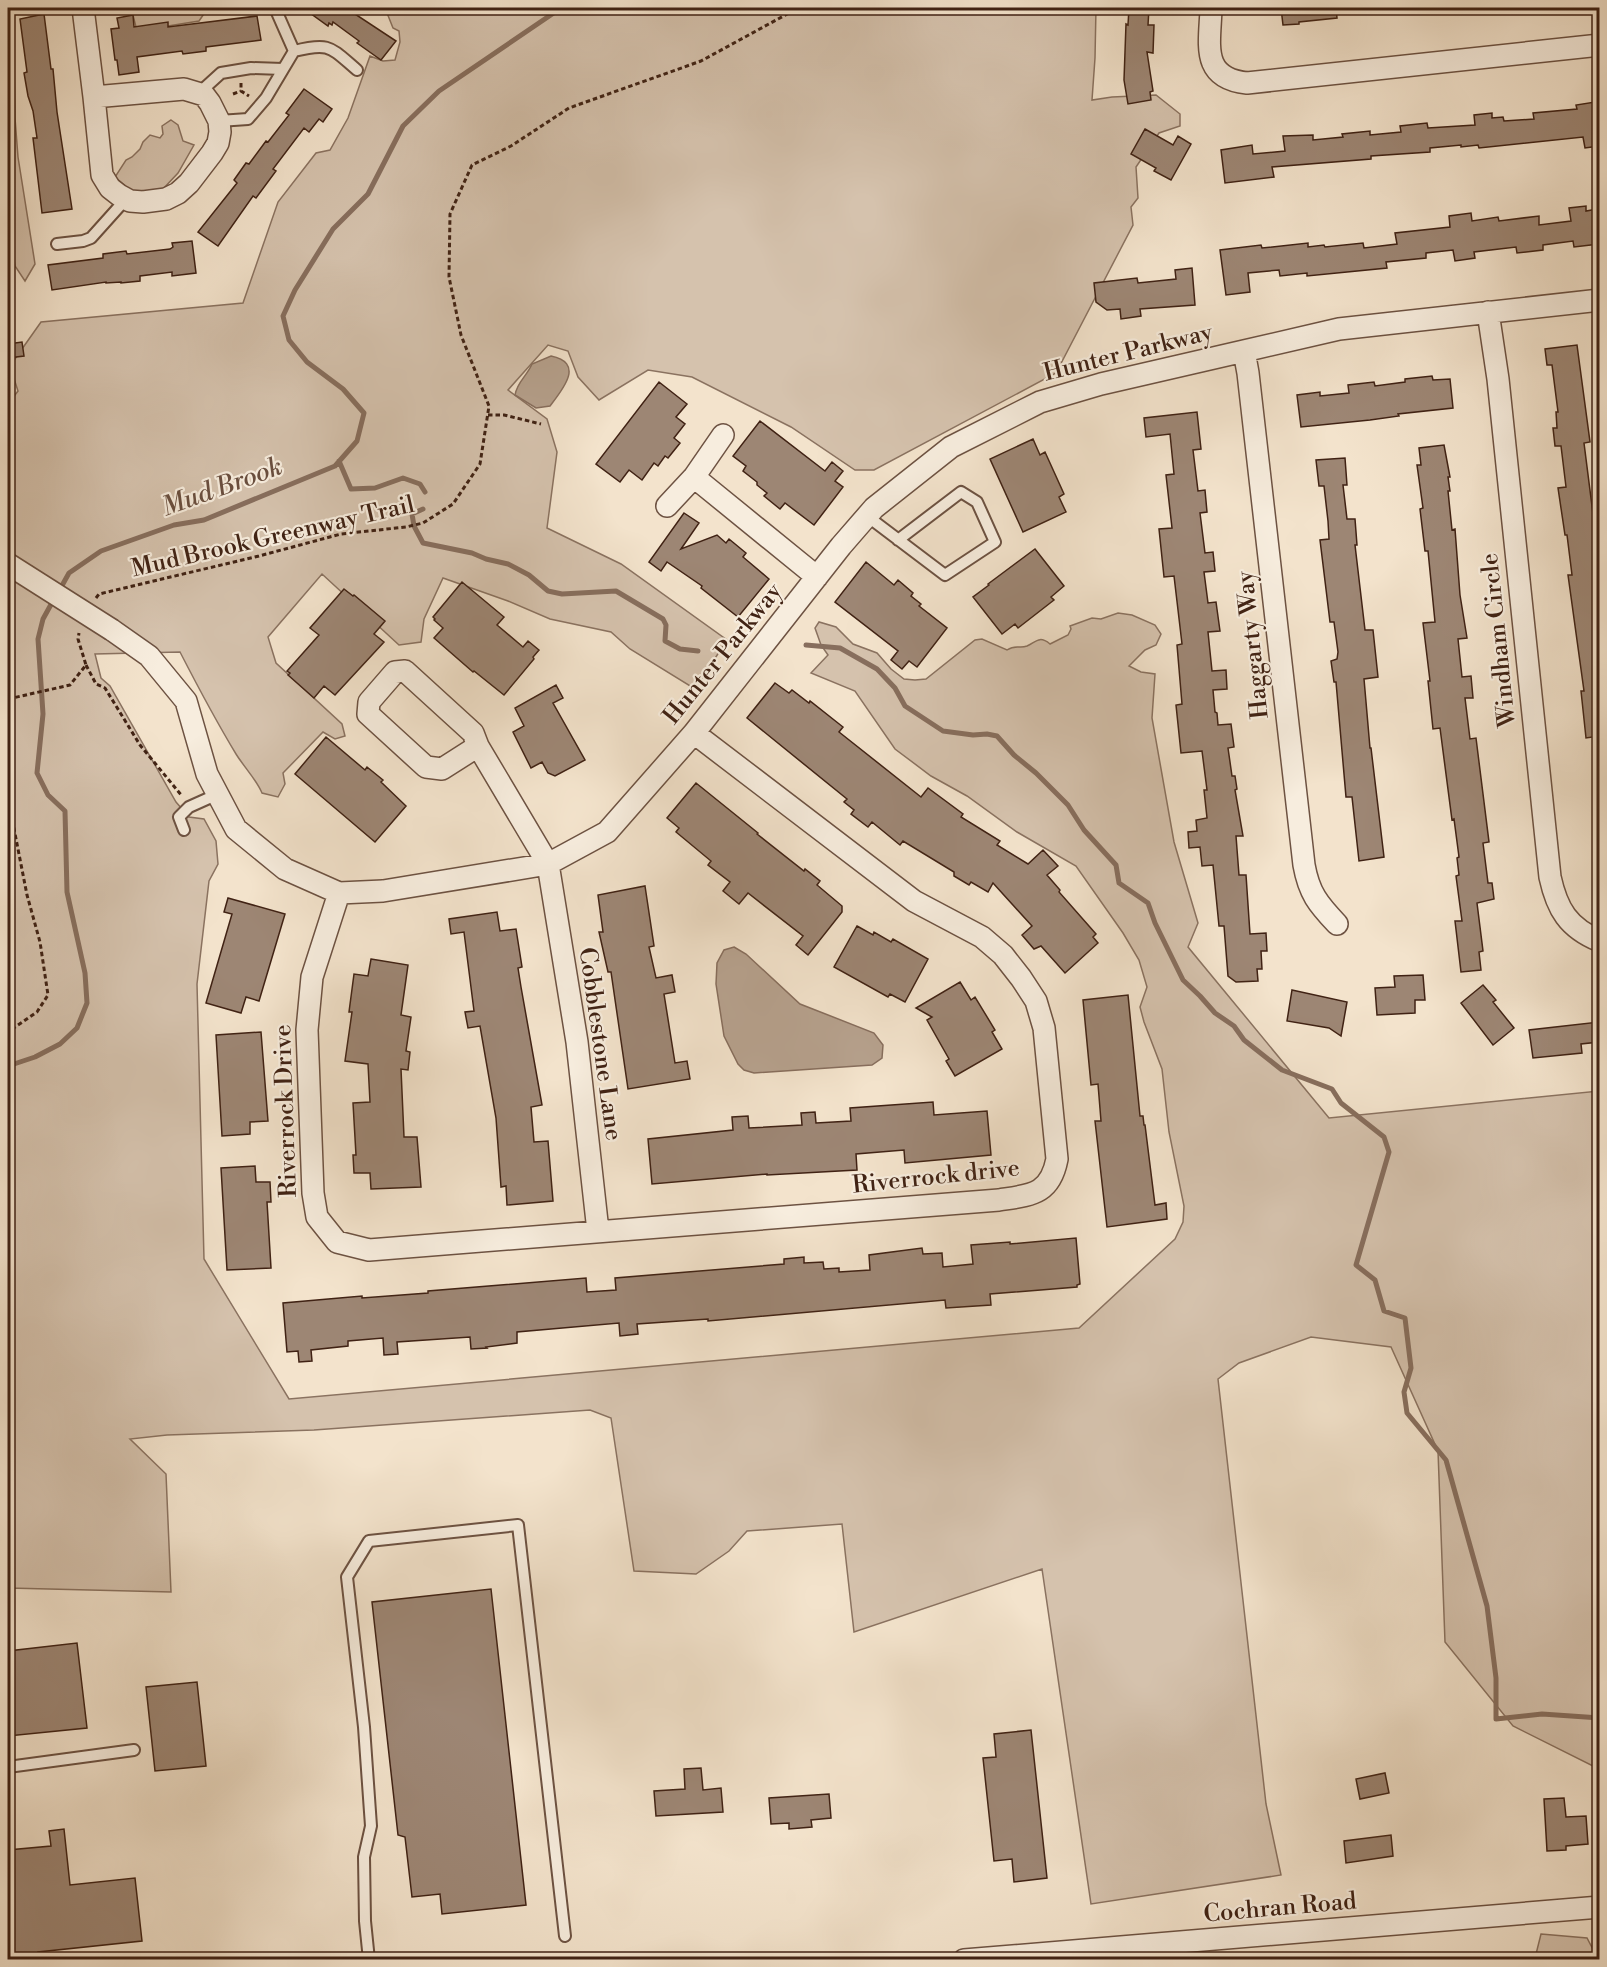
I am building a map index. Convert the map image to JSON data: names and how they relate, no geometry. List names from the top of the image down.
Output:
{
  "streets": {
    "street": [
      "Hunter Parkway",
      "Windham Circle",
      "Haggarty Way",
      "Cobblestone Lane",
      "Riverrock Drive",
      "Riverrock drive",
      "Cochran Road"
    ],
    "path": ["Mud Brook Greenway Trail"]
  },
  "crossings": [
    ["Hunter Parkway", "Windham Circle"],
    ["Hunter Parkway", "Haggarty Way"],
    ["Hunter Parkway", "Cobblestone Lane"],
    ["Hunter Parkway", "Riverrock Drive"],
    ["Hunter Parkway", "Riverrock drive"],
    ["Cobblestone Lane", "Riverrock Drive"],
    ["Cobblestone Lane", "Riverrock drive"],
    ["Riverrock Drive", "Riverrock drive"]
  ],
  "water": ["Mud Brook"]
}
